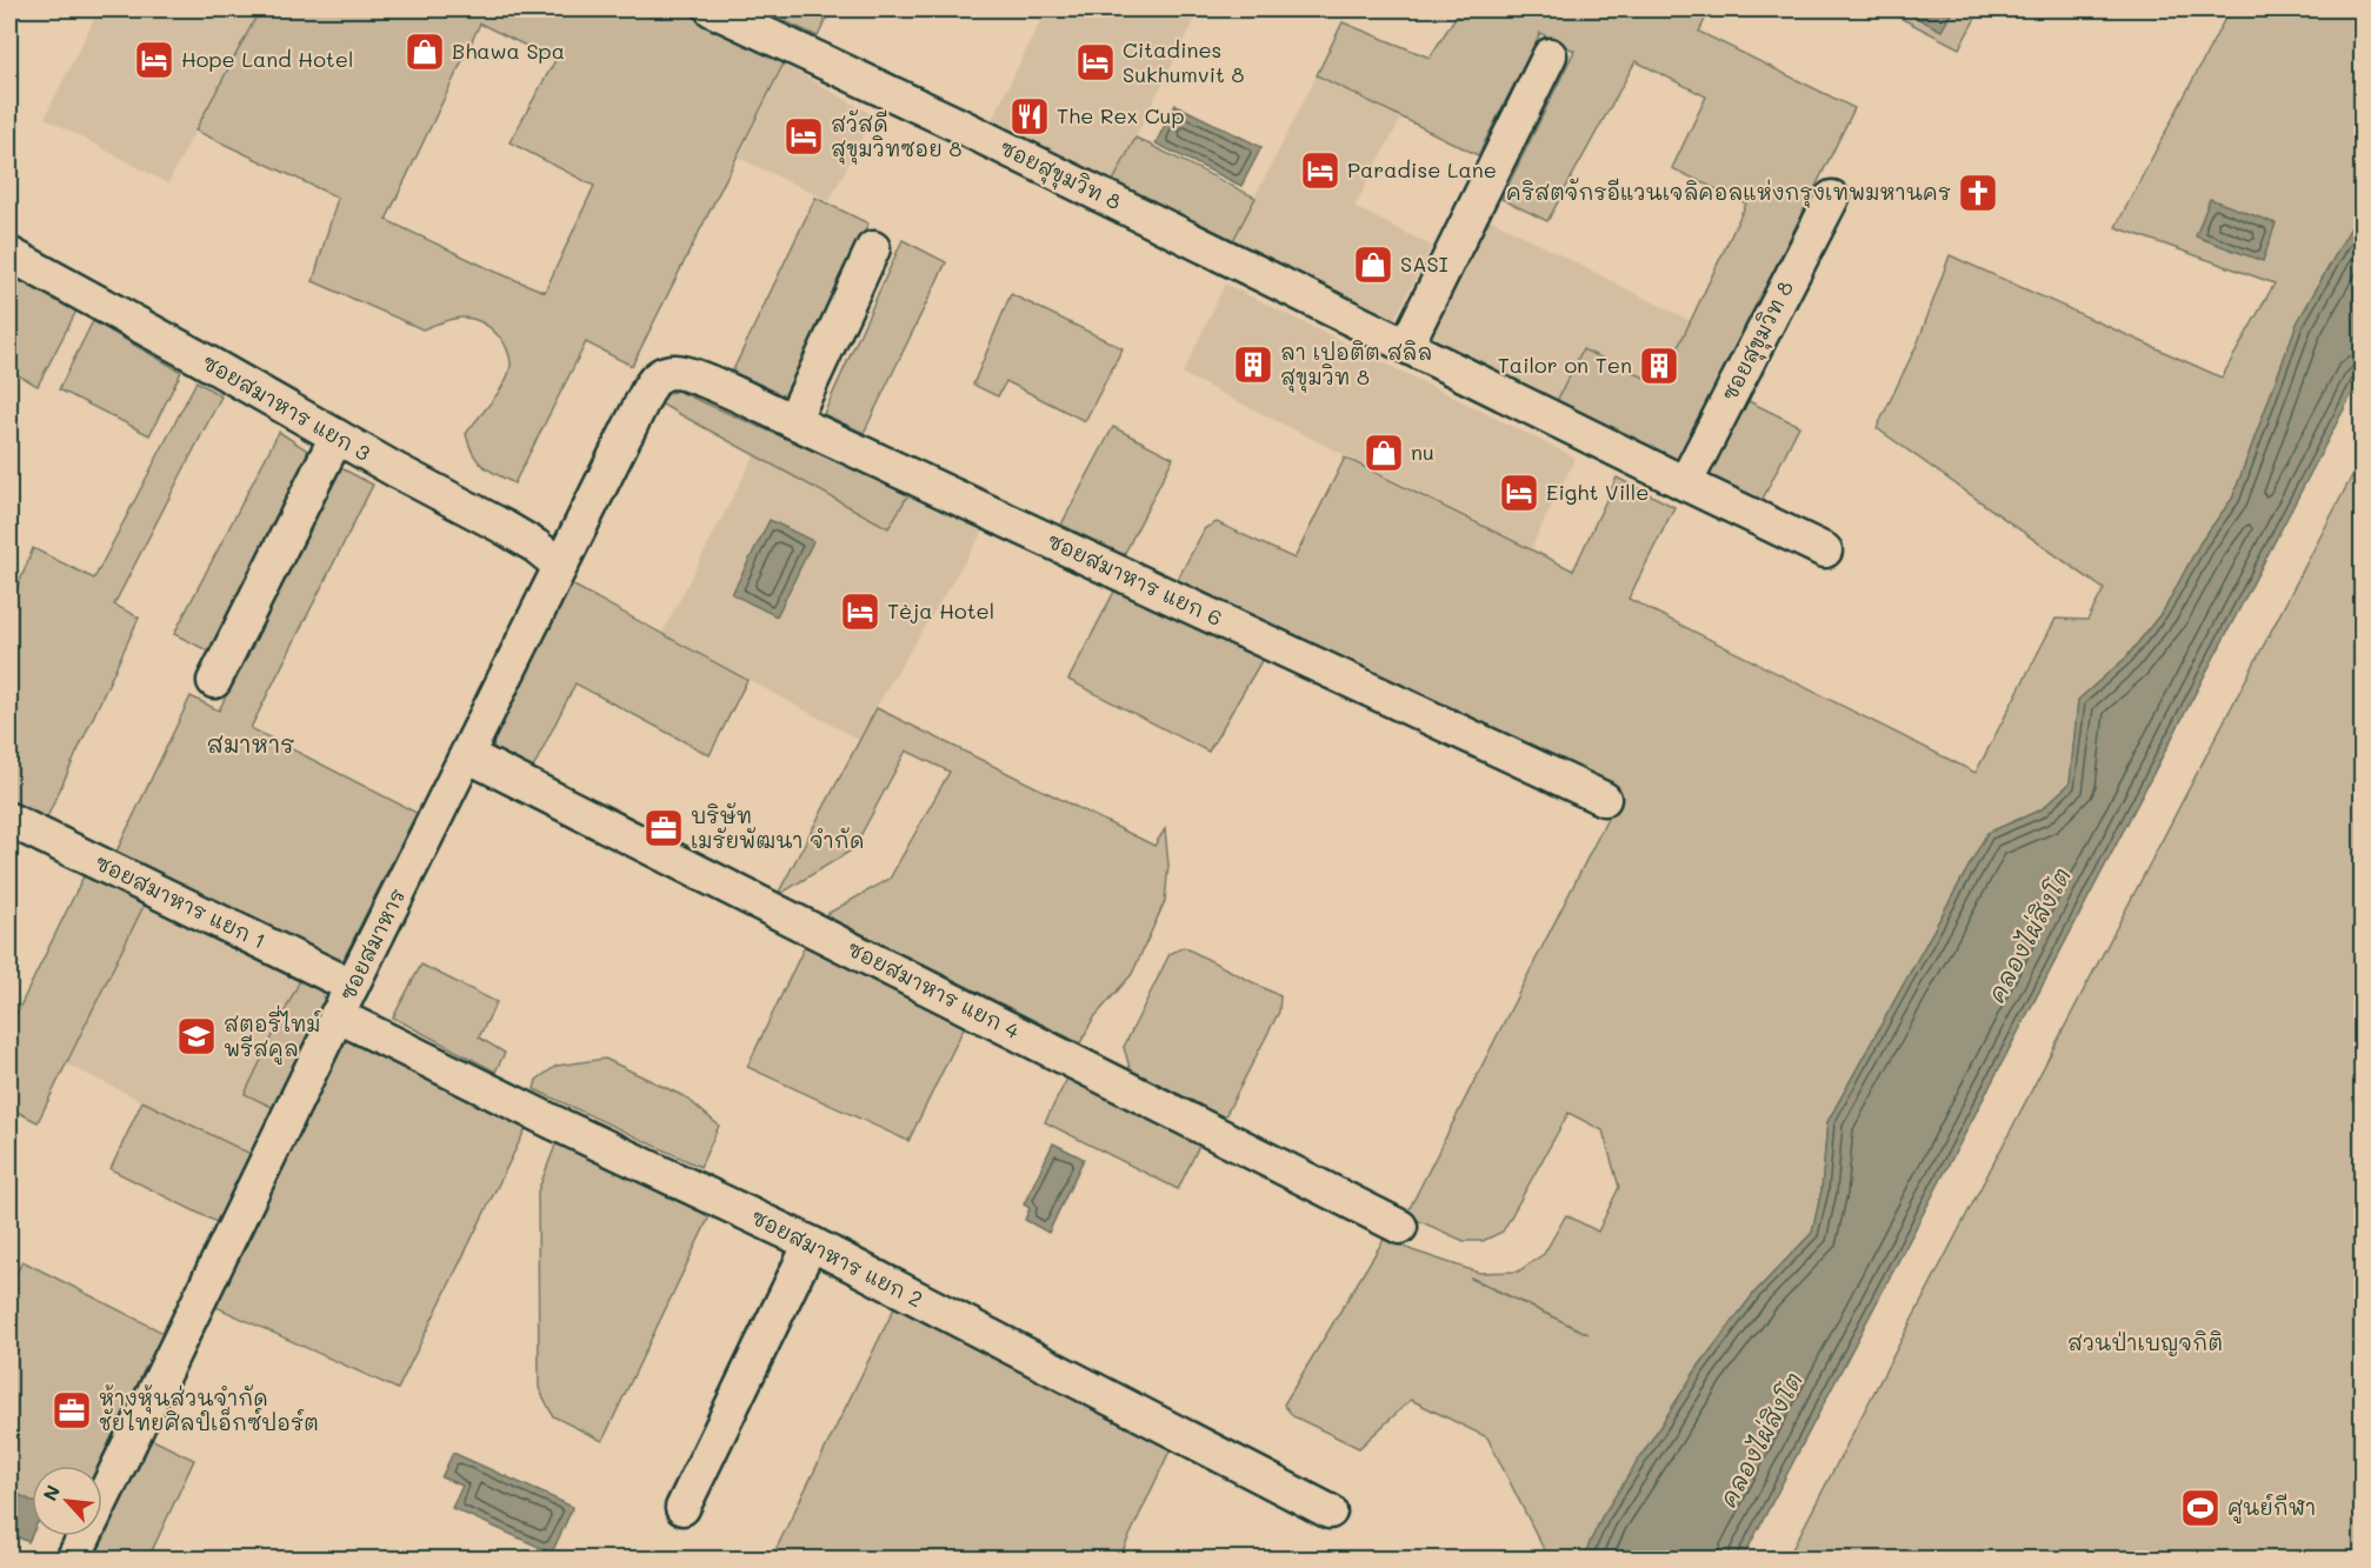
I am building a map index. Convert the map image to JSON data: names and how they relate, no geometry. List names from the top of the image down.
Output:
{
  "streets": {
    "street": [
      "ซอยสุขุมวิท 8",
      "ซอยสมาหาร แยก 3",
      "ซอยสมาหาร แยก 6",
      "ซอยสมาหาร แยก 1",
      "ซอยสมาหาร",
      "ซอยสมาหาร แยก 4",
      "ซอยสมาหาร แยก 2"
    ]
  },
  "crossings": [
    ["ซอยสมาหาร แยก 3", "ซอยสมาหาร"],
    ["ซอยสมาหาร แยก 6", "ซอยสมาหาร"],
    ["ซอยสมาหาร แยก 1", "ซอยสมาหาร"],
    ["ซอยสมาหาร แยก 1", "ซอยสมาหาร แยก 2"],
    ["ซอยสมาหาร", "ซอยสมาหาร แยก 4"],
    ["ซอยสมาหาร", "ซอยสมาหาร แยก 2"]
  ],
  "districts": ["สมาหาร"],
  "water": ["คลองไผ่สิงโต"],
  "parks": ["สวนป่าเบญจกิติ"],
  "places": {
    "shop": ["Bhawa Spa", "SASI", "nu"],
    "hotel": [
      "Hope Land Hotel",
      "Citadines Sukhumvit 8",
      "สวัสดี สุขุมวิทซอย 8",
      "Paradise Lane",
      "Eight Ville",
      "Tèja Hotel"
    ],
    "restaurant": ["The Rex Cup"],
    "church": ["คริสตจักรอีแวนเจลิคอลแห่งกรุงเทพมหานคร"],
    "building": ["ลา เปอติต สลิล สุขุมวิท 8", "Tailor on Ten"],
    "office": ["บริษัท เมรัยพัฒนา จำกัด", "ห้างหุ้นส่วนจำกัด ชัยไทยศิลป์เอ็กซ์ปอร์ต"],
    "school or university": ["สตอรี่ไทม์ พรีสคูล"],
    "sports": ["ศูนย์กีฬา"]
  },
  "north": "top left"
}
